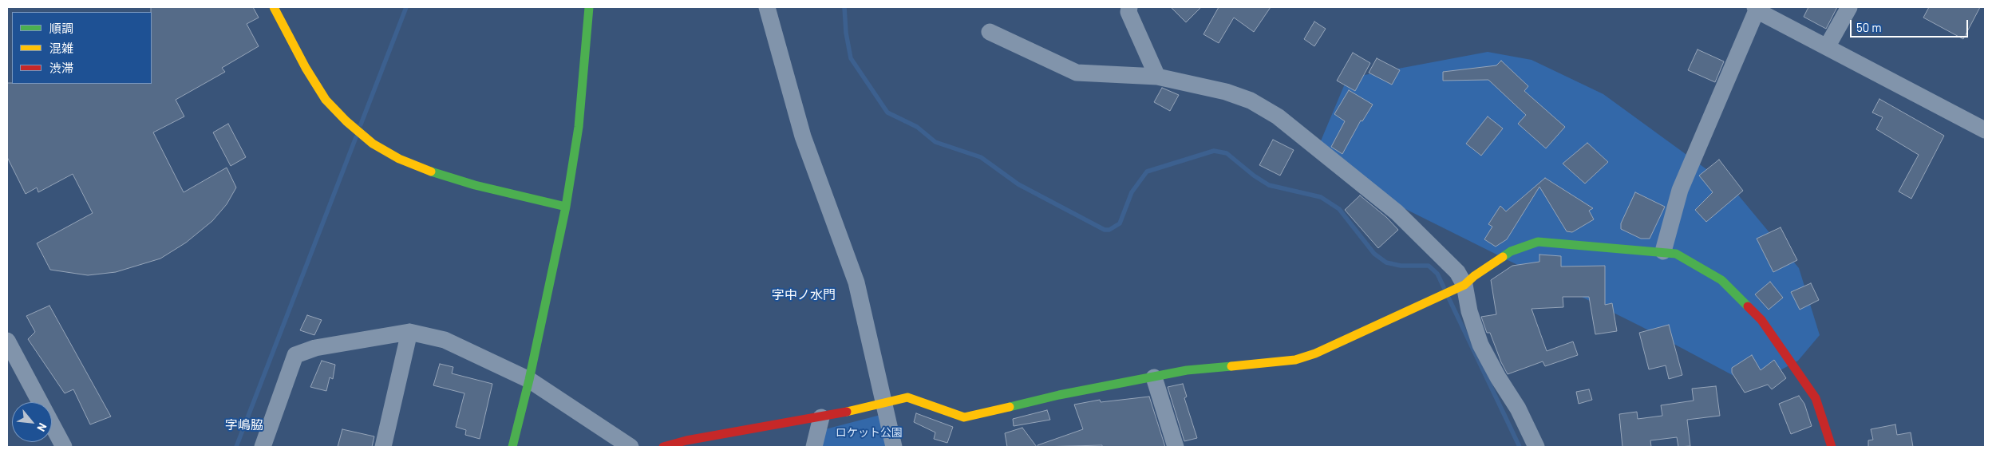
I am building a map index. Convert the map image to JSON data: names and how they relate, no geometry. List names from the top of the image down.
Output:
{
  "districts": ["字中ノ水門", "字嶋脇"],
  "parks": ["ロケット公園"],
  "legend": ["順調", "混雑", "渋滞"],
  "scale_bar": "50 m",
  "north": "bottom right"
}
